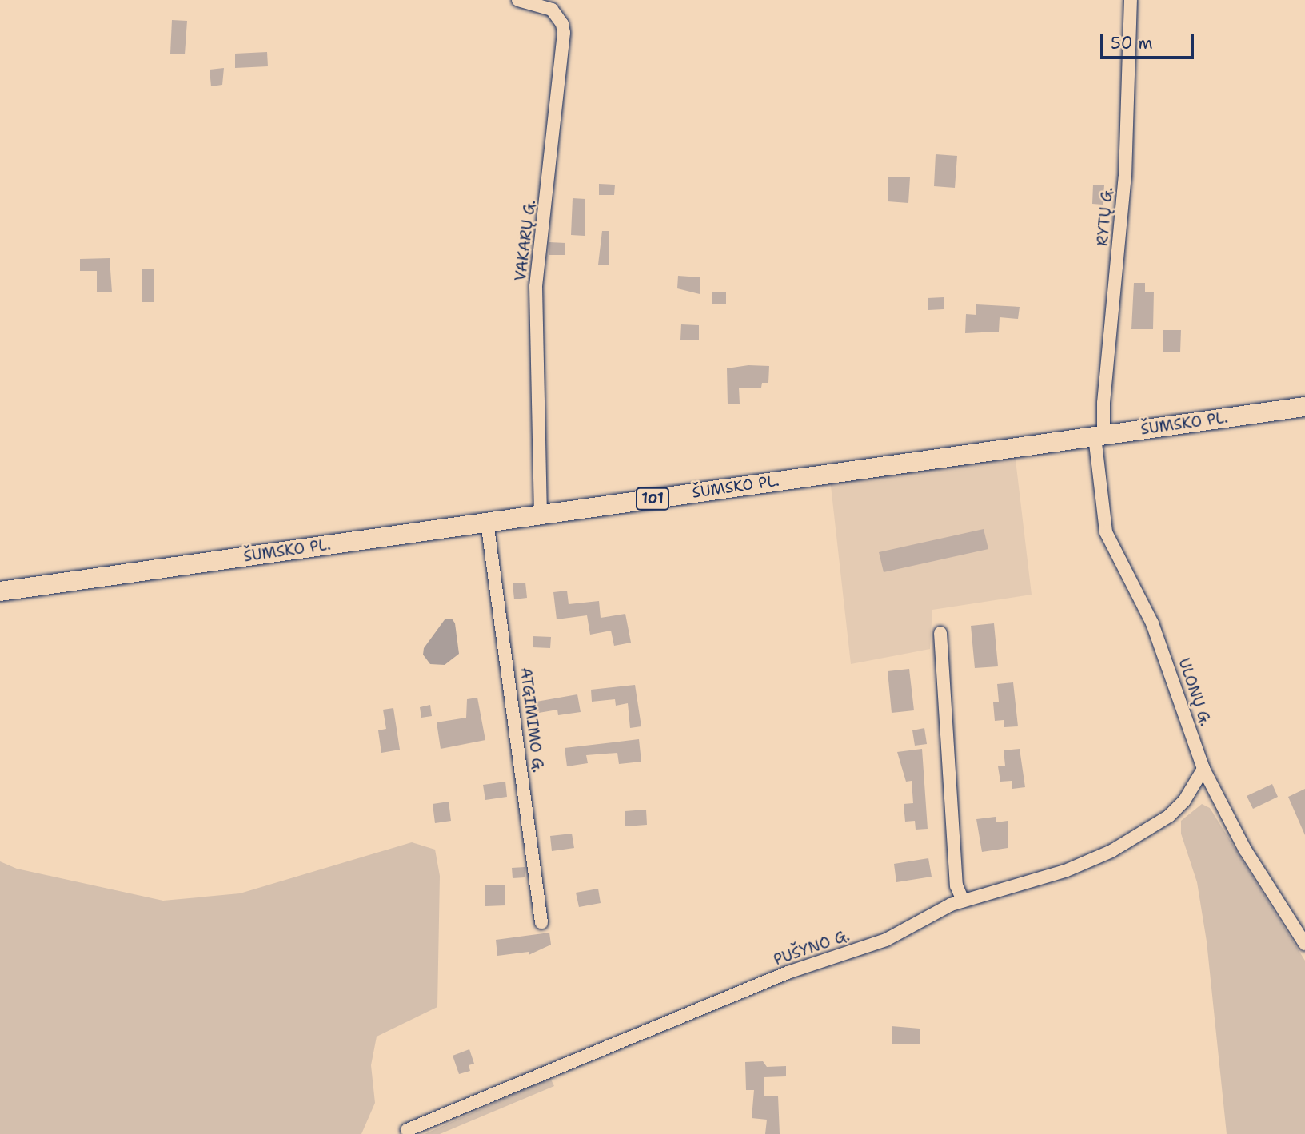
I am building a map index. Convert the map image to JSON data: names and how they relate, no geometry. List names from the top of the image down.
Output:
{
  "streets": {
    "main road": ["ŠUMSKO PL.", "101"],
    "street": [
      "RYTŲ G.",
      "VAKARŲ G.",
      "ULONŲ G.",
      "ATGIMIMO G.",
      "PUŠYNO G."
    ]
  },
  "crossings": [
    ["RYTŲ G.", "ŠUMSKO PL."],
    ["RYTŲ G.", "ULONŲ G."],
    ["VAKARŲ G.", "ŠUMSKO PL."],
    ["ŠUMSKO PL.", "ULONŲ G."],
    ["ŠUMSKO PL.", "ATGIMIMO G."],
    ["ULONŲ G.", "PUŠYNO G."]
  ],
  "scale_bar": "50 m"
}
